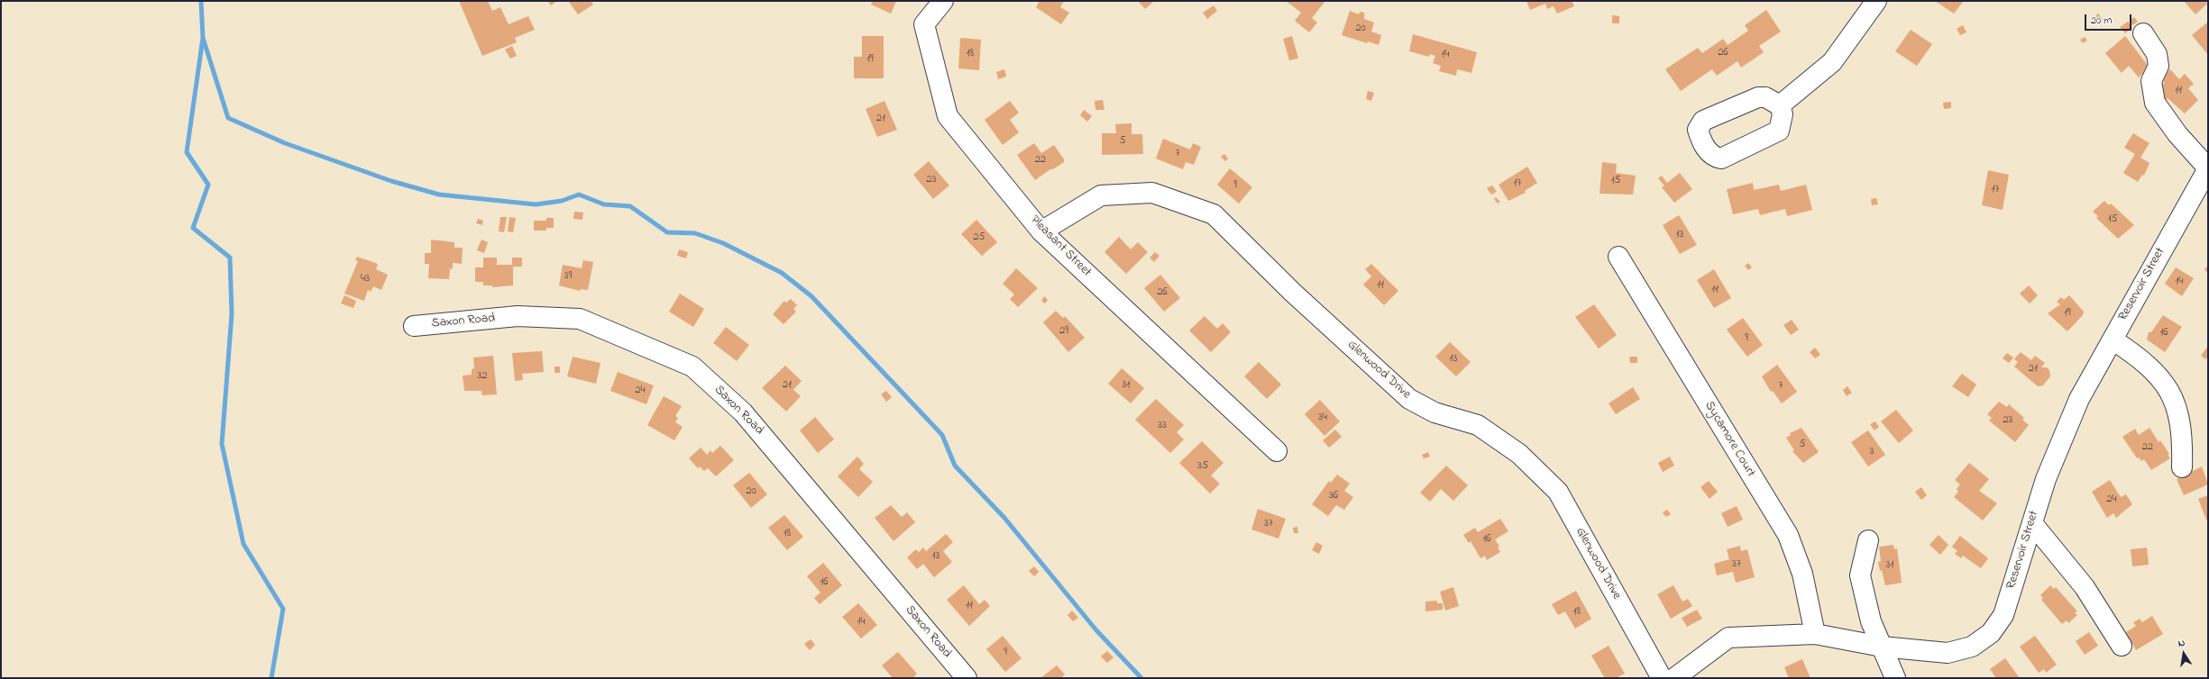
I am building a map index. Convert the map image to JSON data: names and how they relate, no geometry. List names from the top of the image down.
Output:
{
  "streets": {
    "street": [
      "Pleasant Street",
      "Reservoir Street",
      "Saxon Road",
      "Glenwood Drive",
      "Sycamore Court"
    ]
  },
  "crossings": [
    ["Pleasant Street", "Glenwood Drive"],
    ["Reservoir Street", "Sycamore Court"]
  ],
  "house_numbers": [
    "20",
    "26",
    "18",
    "14",
    "19",
    "11",
    "21",
    "5",
    "7",
    "22",
    "23",
    "15",
    "17",
    "9",
    "17",
    "15",
    "13",
    "25",
    "39",
    "43",
    "14",
    "11",
    "11",
    "26",
    "19",
    "29",
    "16",
    "9",
    "13",
    "21",
    "32",
    "21",
    "31",
    "7",
    "24",
    "34",
    "23",
    "33",
    "5",
    "22",
    "3",
    "35",
    "20",
    "36",
    "24",
    "37",
    "18",
    "16",
    "13",
    "37",
    "31",
    "16",
    "11",
    "18",
    "14",
    "9"
  ],
  "scale_bar": "20 m",
  "north": "top"
}
